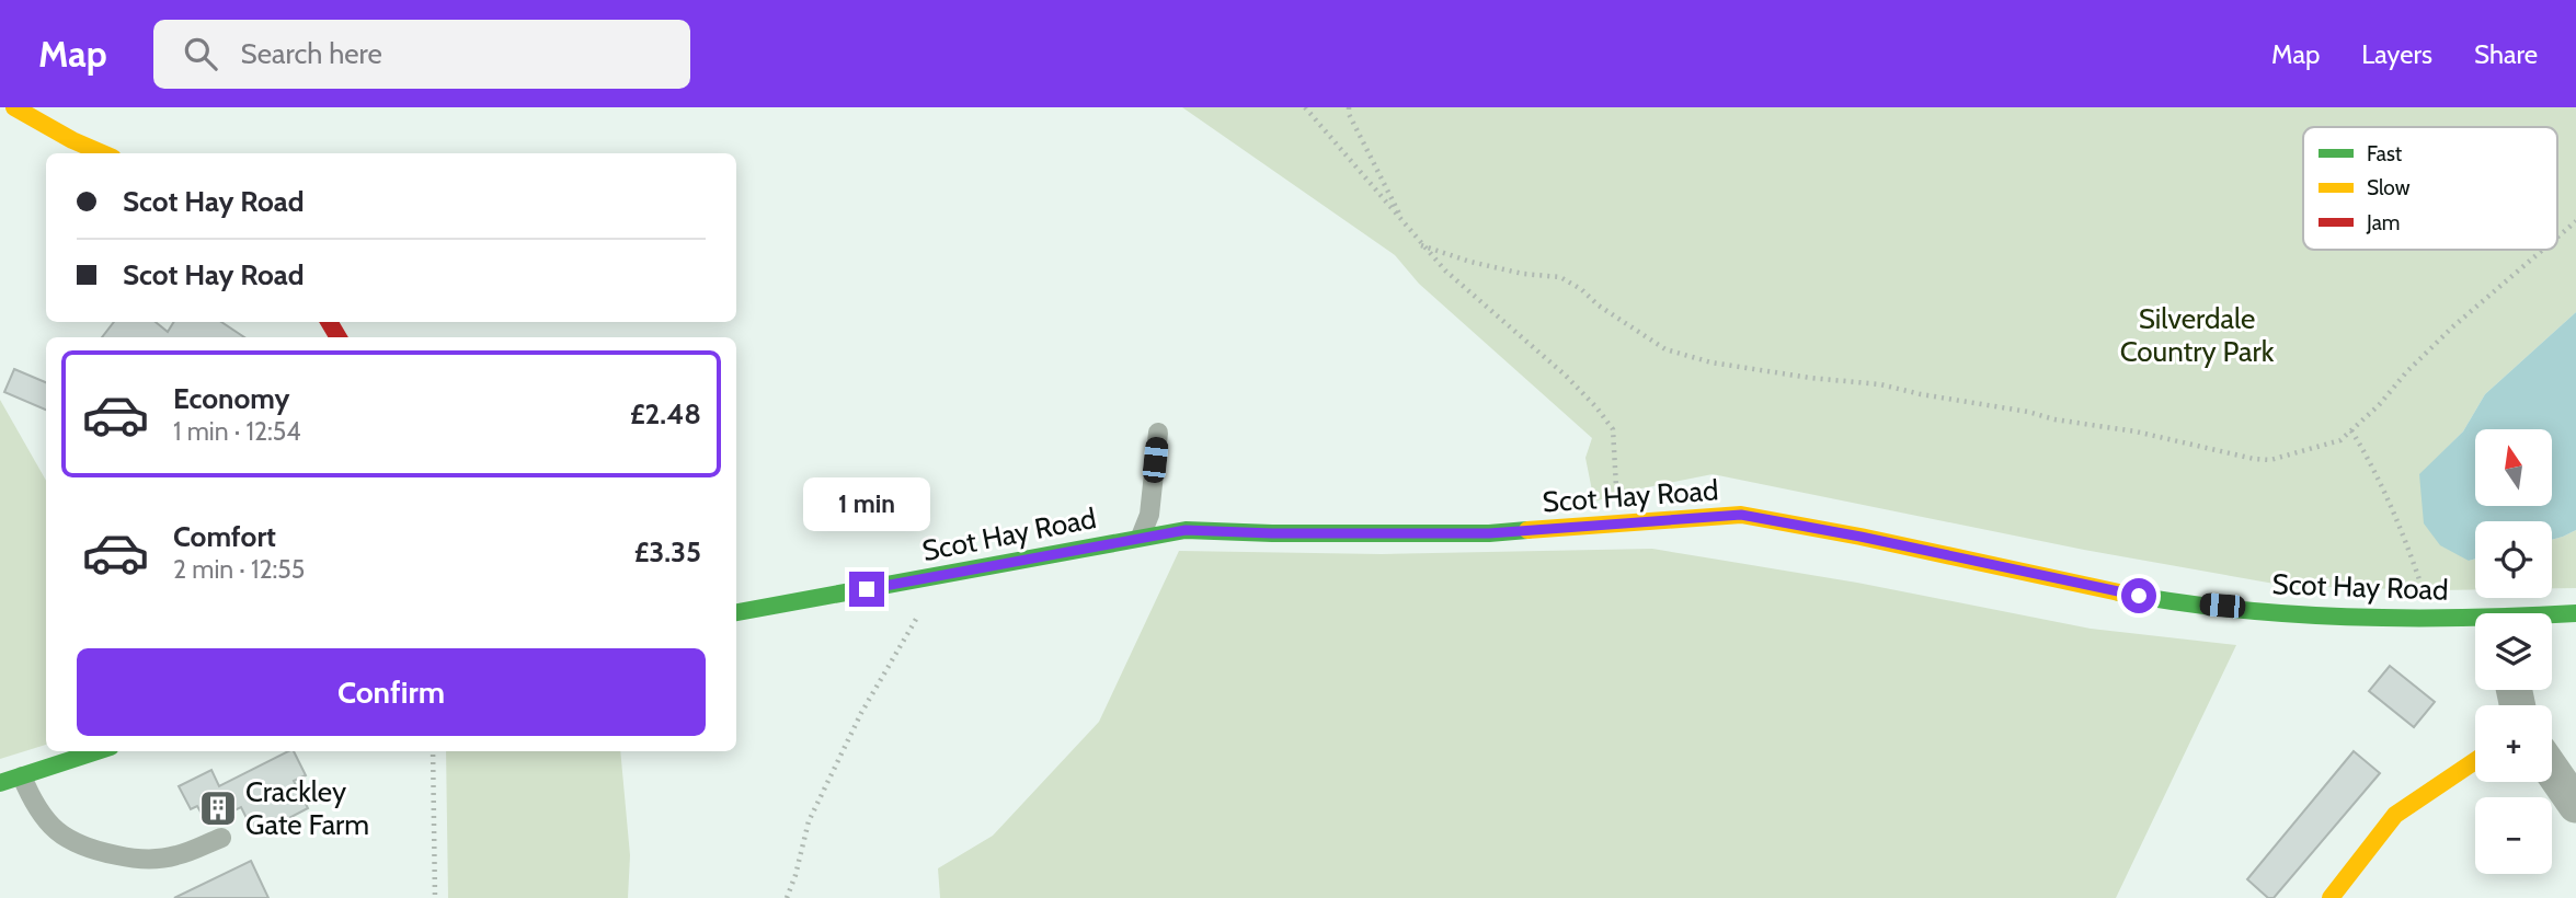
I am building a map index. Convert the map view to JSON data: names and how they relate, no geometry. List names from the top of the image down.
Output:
{
  "streets": {
    "street": ["Scot Hay Road"]
  },
  "parks": ["Silverdale Country Park"],
  "places": {
    "building": ["Crackley Gate Farm"]
  },
  "legend": ["Fast", "Slow", "Jam"],
  "north": "top",
  "page": {
    "header": "Map",
    "search": "Search here",
    "nav": ["Map", "Layers", "Share"],
    "banner": ["Scot Hay Road", "Scot Hay Road"],
    "list": [
      {
        "name": "Economy",
        "note": "1 min · 12:54",
        "value": "£2.48"
      },
      {
        "name": "Comfort",
        "note": "2 min · 12:55",
        "value": "£3.35"
      }
    ],
    "map_buttons": ["+", "−"],
    "bubble": "1 min",
    "buttons": "Confirm"
  }
}
